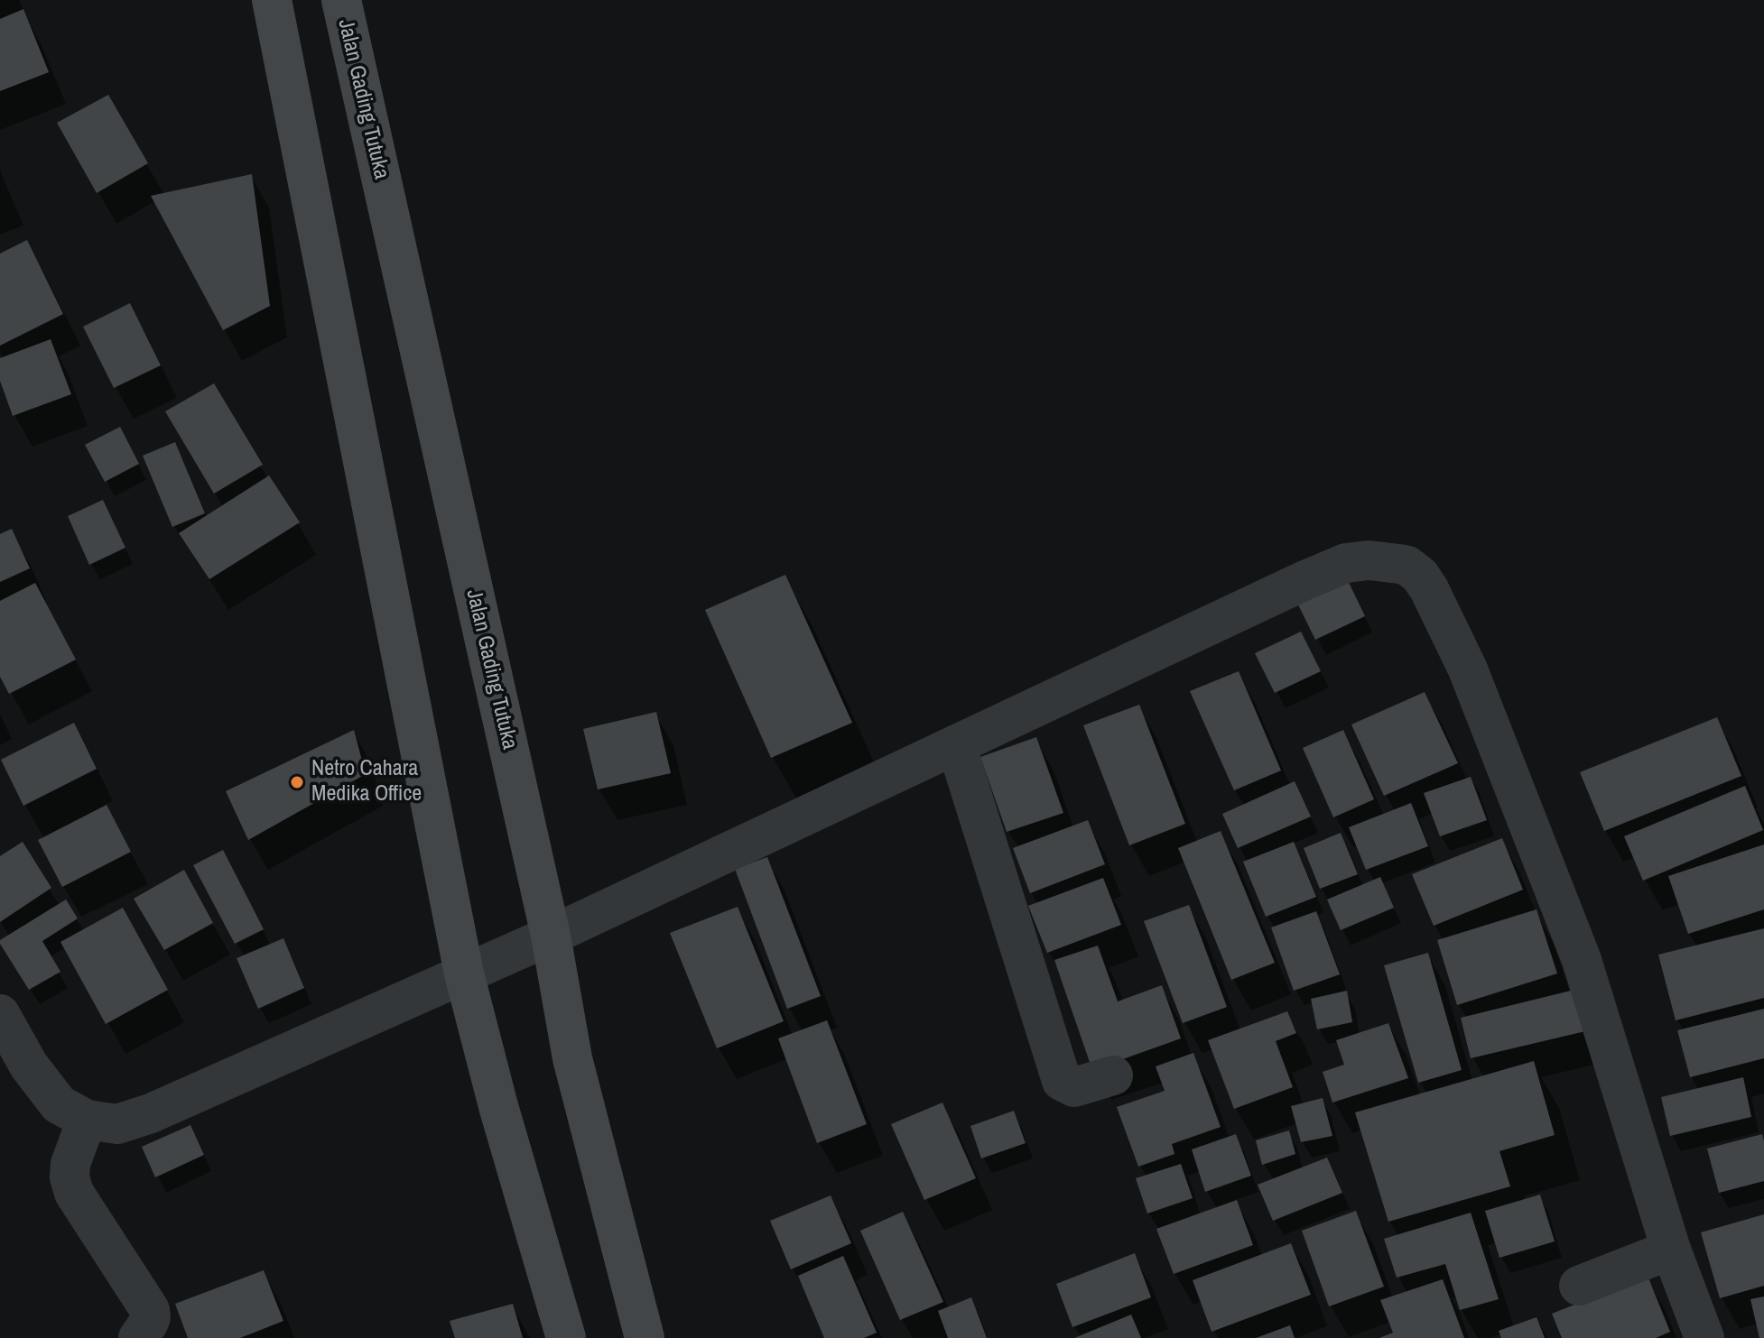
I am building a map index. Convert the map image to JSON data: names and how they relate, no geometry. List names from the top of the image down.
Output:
{
  "streets": {
    "main road": ["Jalan Gading Tutuka"]
  },
  "places": ["Netro Cahara Medika Office"]
}
